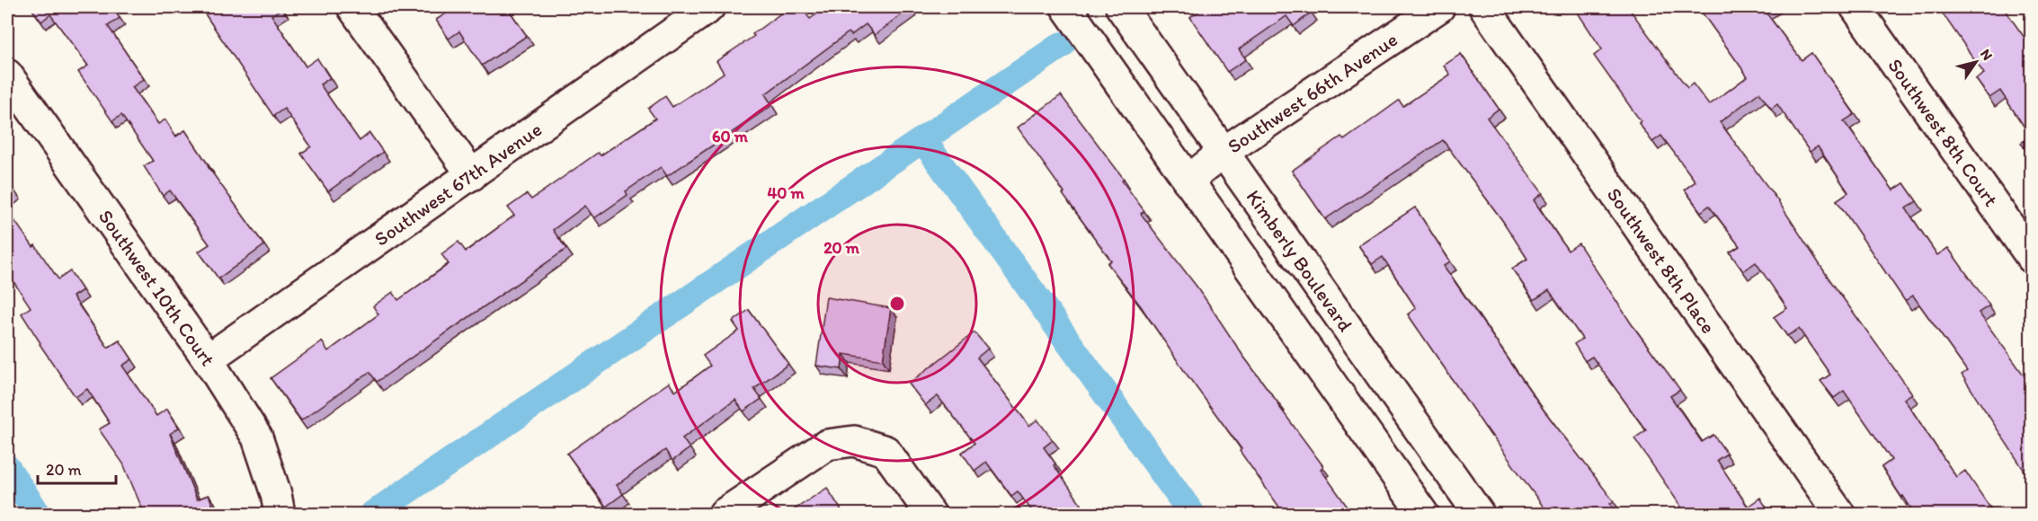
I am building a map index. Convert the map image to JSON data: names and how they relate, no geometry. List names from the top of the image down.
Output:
{
  "streets": {
    "street": [
      "Southwest 66th Avenue",
      "Southwest 8th Court",
      "Southwest 67th Avenue",
      "Kimberly Boulevard",
      "Southwest 8th Place",
      "Southwest 10th Court"
    ]
  },
  "crossings": [
    ["Southwest 66th Avenue", "Kimberly Boulevard"],
    ["Southwest 67th Avenue", "Southwest 10th Court"]
  ],
  "scale_bar": "20 m",
  "north": "top right",
  "rings": ["60 m", "40 m", "20 m"]
}
